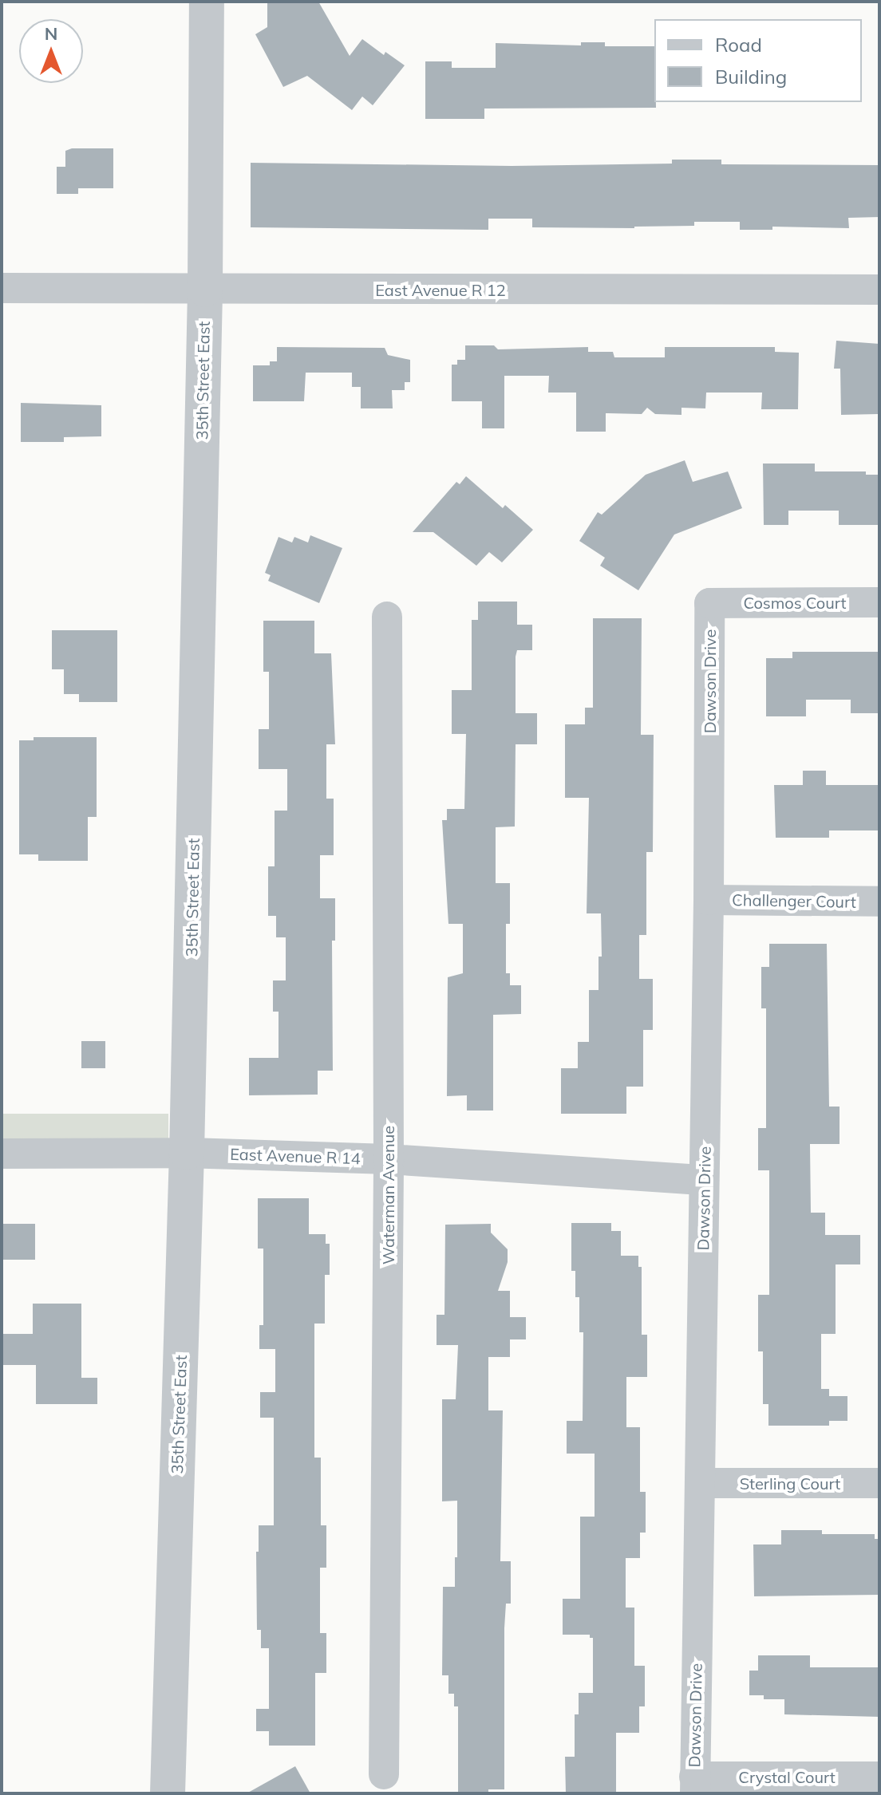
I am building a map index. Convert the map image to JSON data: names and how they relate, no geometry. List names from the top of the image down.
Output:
{
  "streets": {
    "street": [
      "East Avenue R 12",
      "35th Street East",
      "Cosmos Court",
      "Dawson Drive",
      "Challenger Court",
      "East Avenue R 14",
      "Waterman Avenue",
      "Sterling Court",
      "Crystal Court"
    ]
  },
  "crossings": [
    ["East Avenue R 12", "35th Street East"],
    ["35th Street East", "East Avenue R 14"],
    ["Cosmos Court", "Dawson Drive"],
    ["Dawson Drive", "Challenger Court"],
    ["Dawson Drive", "East Avenue R 14"],
    ["Dawson Drive", "Sterling Court"],
    ["Dawson Drive", "Crystal Court"],
    ["East Avenue R 14", "Waterman Avenue"]
  ],
  "legend": ["Road", "Building"],
  "north": "top"
}
